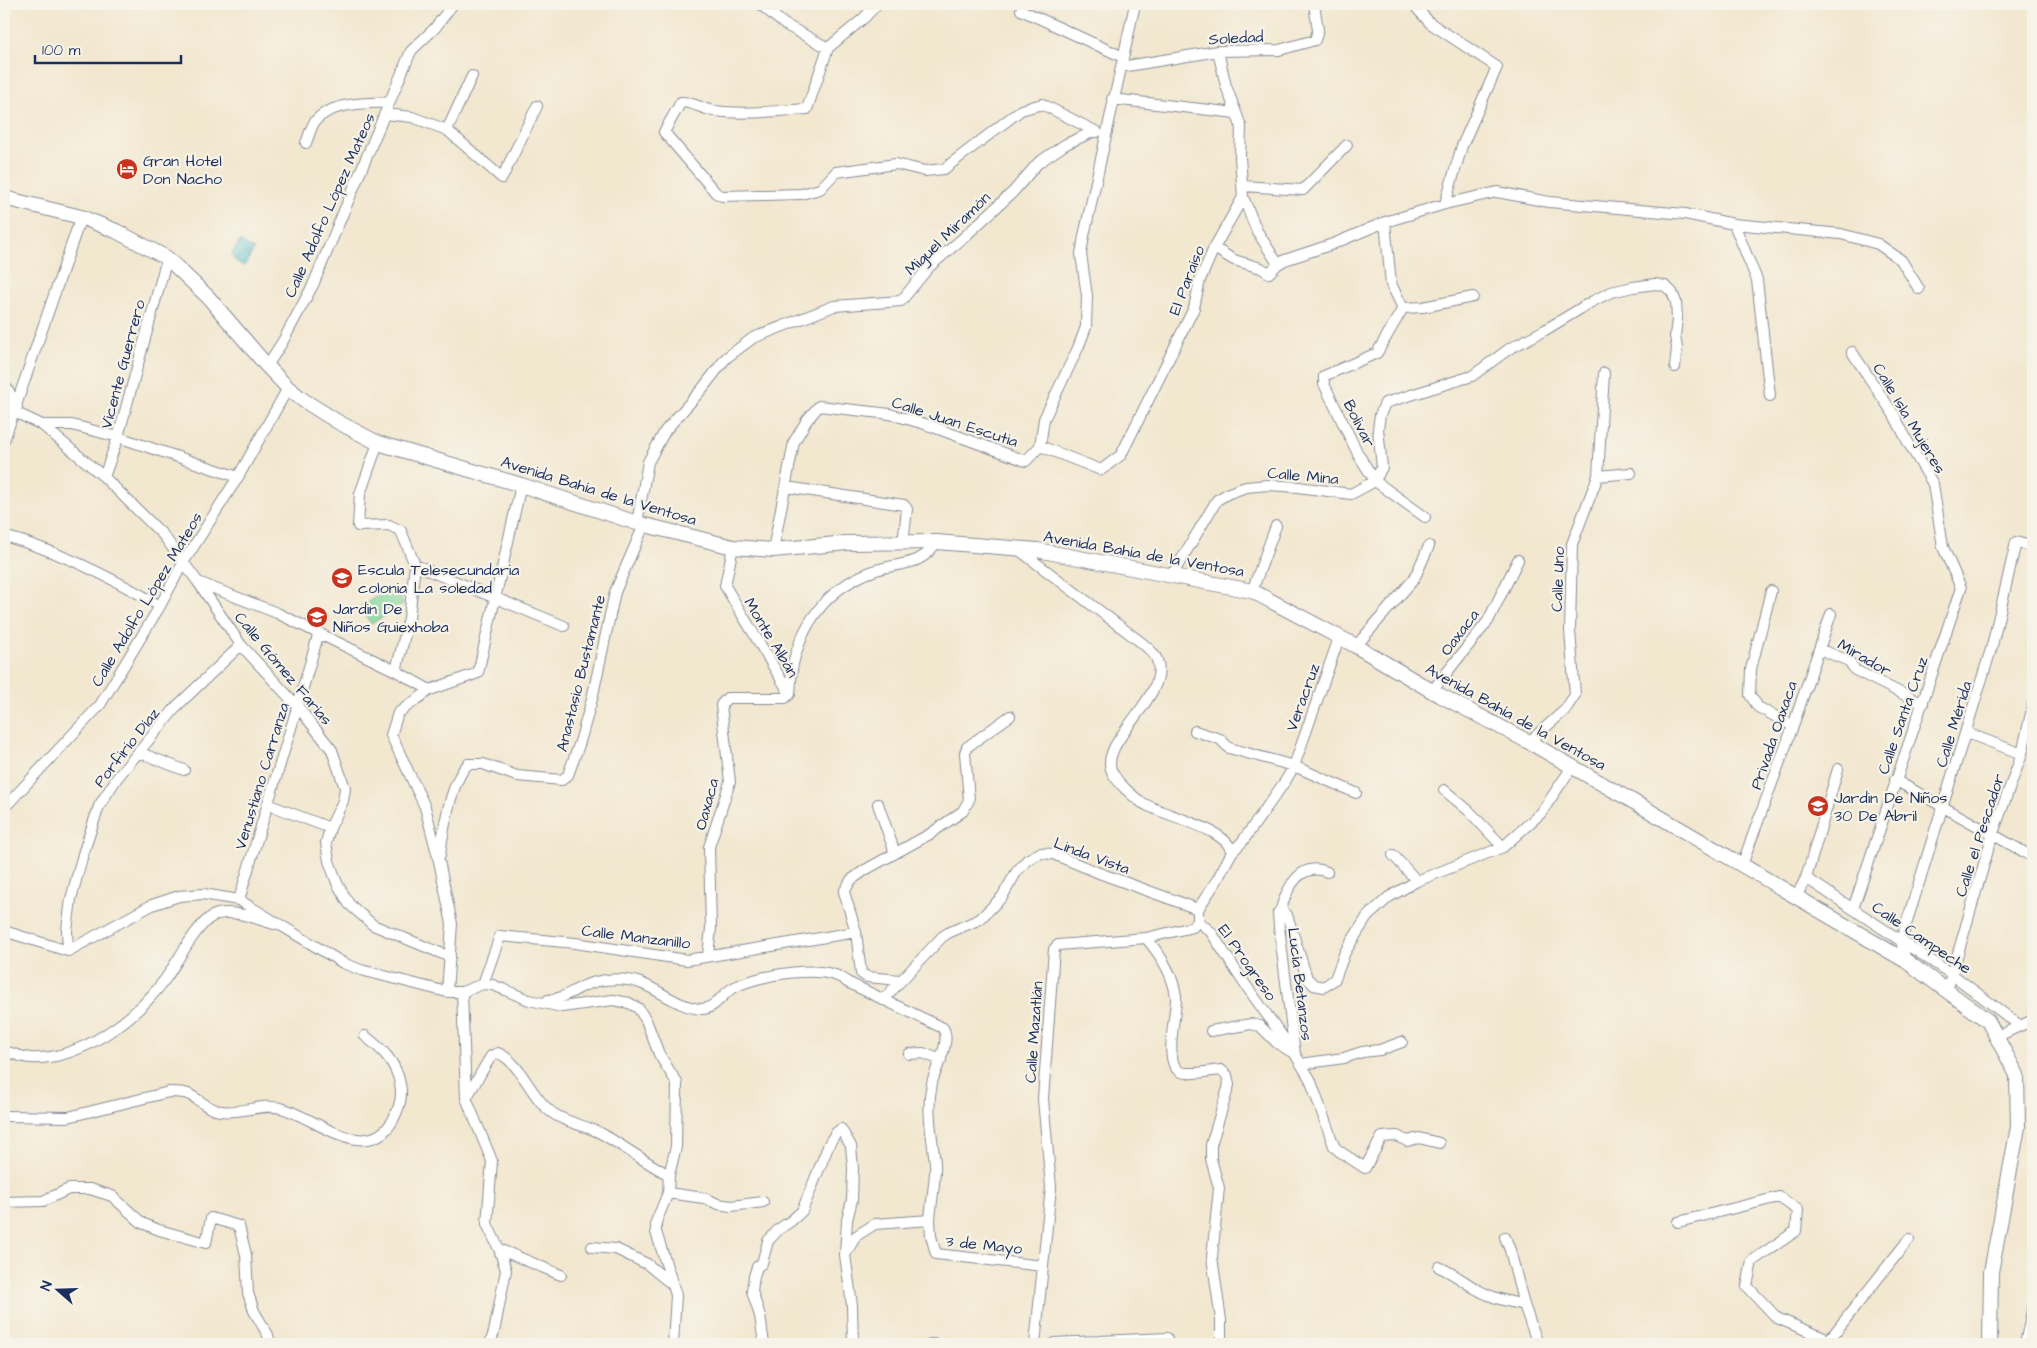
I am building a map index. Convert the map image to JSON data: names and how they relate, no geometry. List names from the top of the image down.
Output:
{
  "streets": {
    "main road": ["Avenida Bahía de la Ventosa"],
    "street": [
      "Soledad",
      "Calle Adolfo López Mateos",
      "Miguel Miramón",
      "El Paraíso",
      "Vicente Guerrero",
      "Calle Isla Mujeres",
      "Calle Juan Escutia",
      "Bolivar",
      "Calle Mina",
      "Calle Uno",
      "Oaxaca",
      "Monte Albán",
      "Mirador",
      "Calle Gómez Farías",
      "Anastasio Bustamante",
      "Veracruz",
      "Calle Santa Cruz",
      "Calle Mérida",
      "Privada Oaxaca",
      "Porfirio Díaz",
      "Venustiano Carranza",
      "Calle el Pescador",
      "Linda Vista",
      "Calle Manzanillo",
      "Calle Campeche",
      "El Progreso",
      "Lucía Betanzos",
      "Calle Mazatlán",
      "3 de Mayo"
    ]
  },
  "crossings": [
    ["Soledad", "El Paraíso"],
    ["Soledad", "Calle Juan Escutia"],
    ["Calle Adolfo López Mateos", "Avenida Bahía de la Ventosa"],
    ["Calle Adolfo López Mateos", "Calle Gómez Farías"],
    ["Miguel Miramón", "Calle Juan Escutia"],
    ["Miguel Miramón", "Avenida Bahía de la Ventosa"],
    ["Miguel Miramón", "Anastasio Bustamante"],
    ["El Paraíso", "Calle Juan Escutia"],
    ["Vicente Guerrero", "Avenida Bahía de la Ventosa"],
    ["Vicente Guerrero", "Calle Gómez Farías"],
    ["Calle Isla Mujeres", "Calle Santa Cruz"],
    ["Calle Juan Escutia", "Avenida Bahía de la Ventosa"],
    ["Bolivar", "Calle Mina"],
    ["Calle Mina", "Avenida Bahía de la Ventosa"],
    ["Avenida Bahía de la Ventosa", "Calle Uno"],
    ["Avenida Bahía de la Ventosa", "Oaxaca"],
    ["Avenida Bahía de la Ventosa", "Monte Albán"],
    ["Avenida Bahía de la Ventosa", "Anastasio Bustamante"],
    ["Avenida Bahía de la Ventosa", "Veracruz"],
    ["Avenida Bahía de la Ventosa", "Privada Oaxaca"],
    ["Avenida Bahía de la Ventosa", "Calle el Pescador"],
    ["Avenida Bahía de la Ventosa", "Lucía Betanzos"],
    ["Oaxaca", "Monte Albán"],
    ["Oaxaca", "Calle Manzanillo"],
    ["Mirador", "Calle Santa Cruz"],
    ["Mirador", "Privada Oaxaca"],
    ["Calle Gómez Farías", "Porfirio Díaz"],
    ["Calle Gómez Farías", "Venustiano Carranza"],
    ["Calle Santa Cruz", "Calle Campeche"],
    ["Calle Mérida", "Calle Campeche"],
    ["Calle el Pescador", "Calle Campeche"],
    ["El Progreso", "Lucía Betanzos"],
    ["El Progreso", "Calle Mazatlán"],
    ["Calle Mazatlán", "3 de Mayo"]
  ],
  "places": {
    "hotel": ["Gran Hotel Don Nacho"],
    "school or university": ["Escula Telesecundaria colonia La soledad", "Jardin De Niños Guiexhoba", "Jardin De Niños 30 De Abril"]
  },
  "scale_bar": "100 m",
  "north": "left"
}
